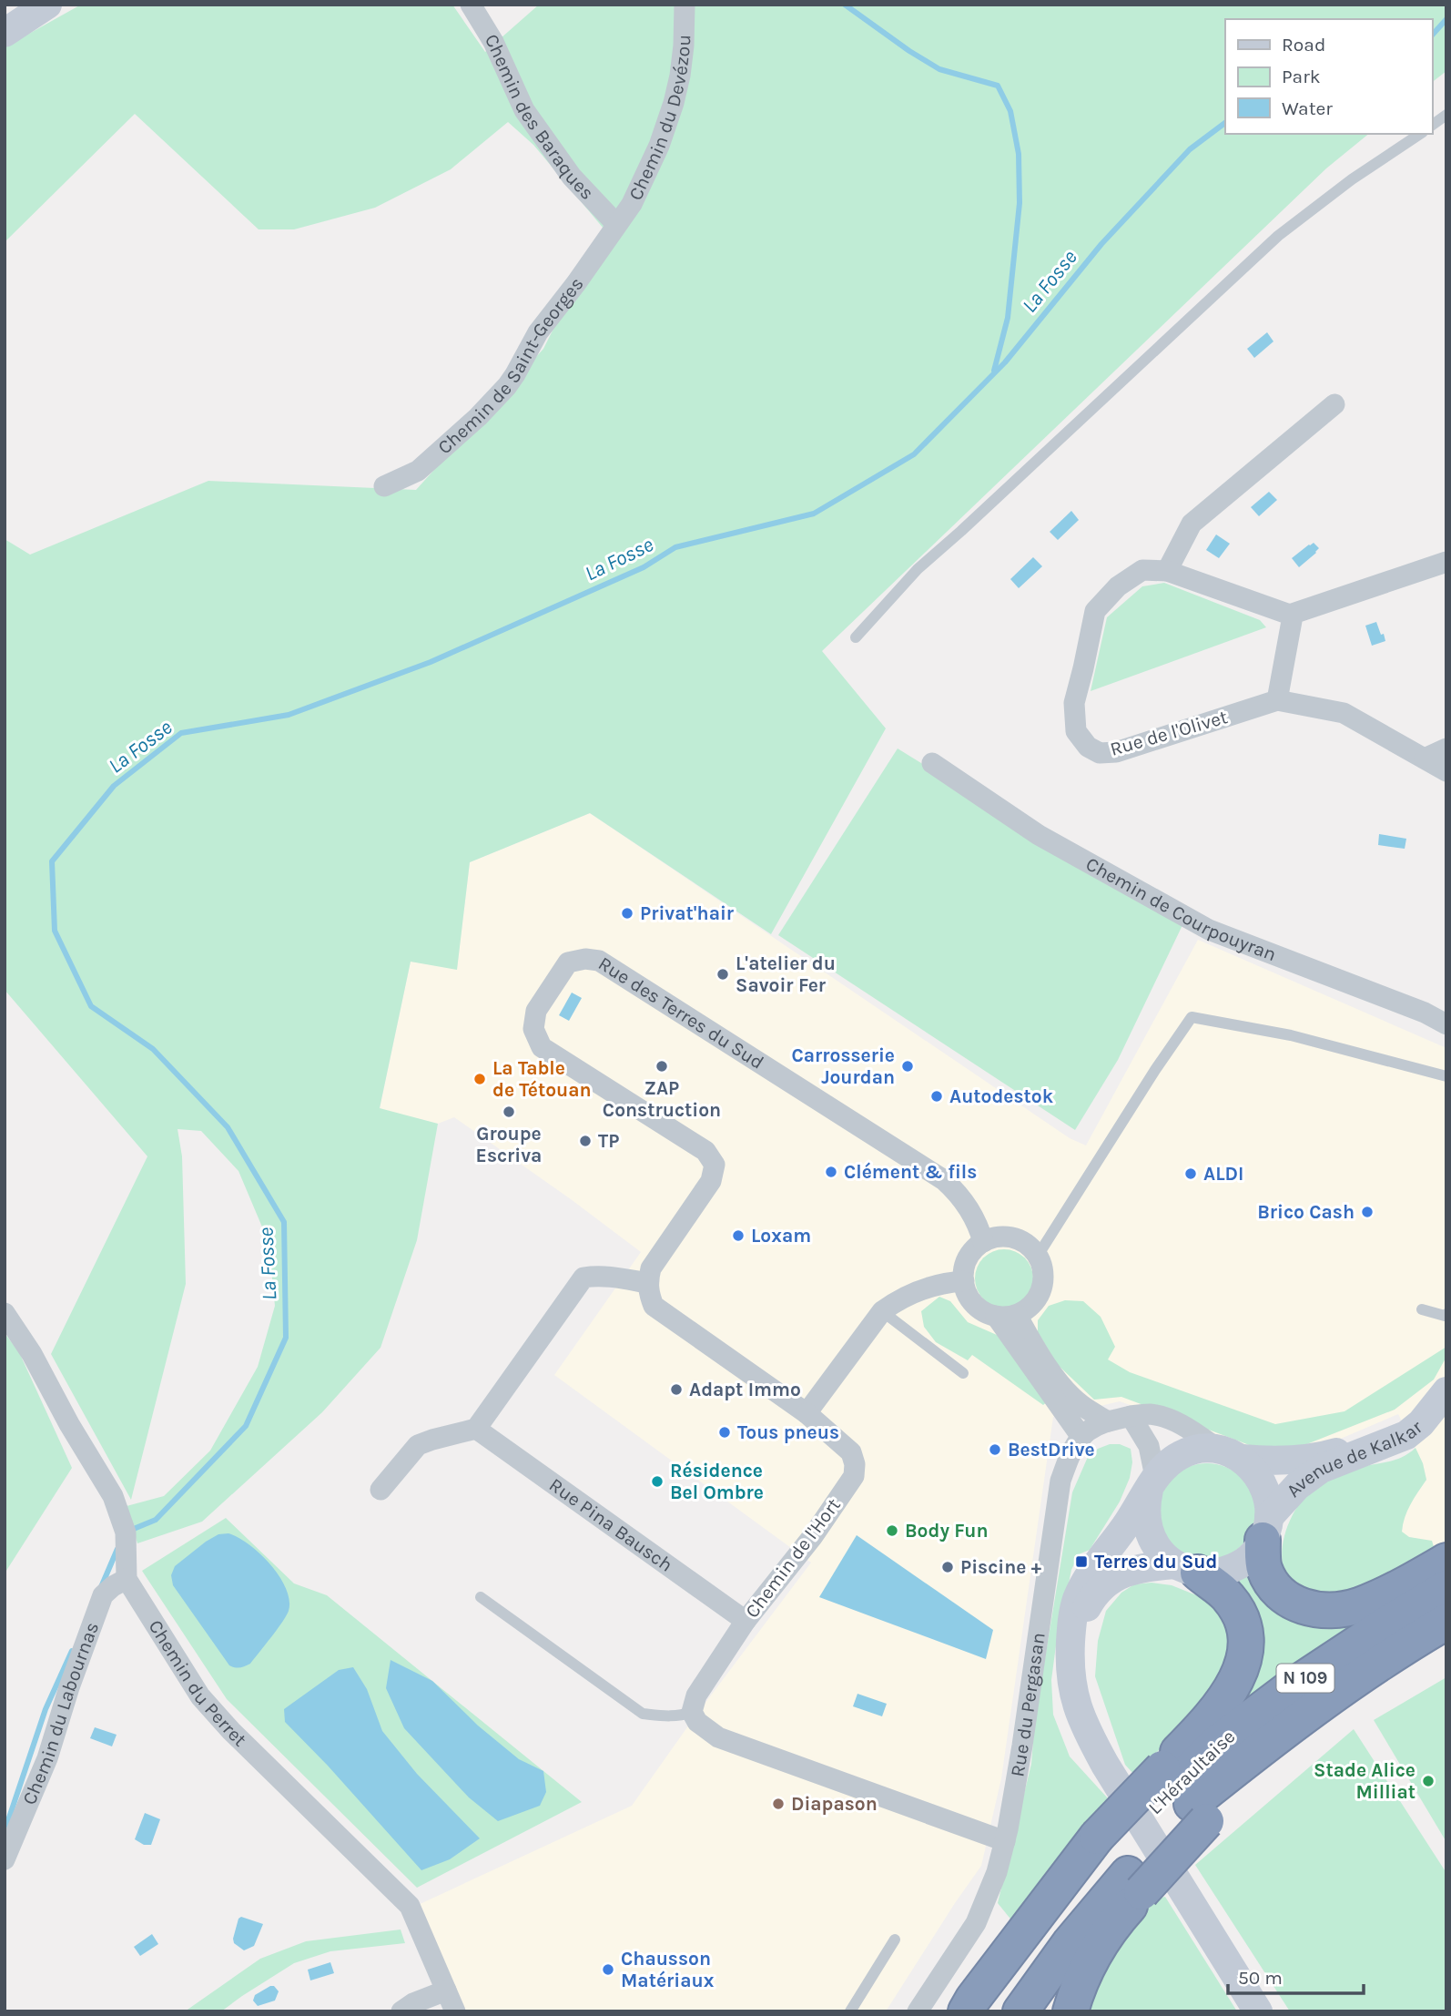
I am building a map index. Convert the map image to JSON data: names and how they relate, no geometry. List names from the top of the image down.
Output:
{
  "streets": {
    "highway": ["N 109", "L'Héraultaise"],
    "street": [
      "Chemin des Baraques",
      "Chemin du Devézou",
      "Chemin de Saint-Georges",
      "Rue de l'Olivet",
      "Chemin de Courpouyran",
      "Rue des Terres du Sud",
      "Avenue de Kalkar",
      "Rue Pina Bausch",
      "Chemin de l'Hort",
      "Chemin du Perret",
      "Rue du Pergasan",
      "Chemin du Labournas"
    ]
  },
  "crossings": [
    ["Chemin des Baraques", "Chemin du Devézou"],
    ["Chemin des Baraques", "Chemin de Saint-Georges"],
    ["Chemin du Devézou", "Chemin de Saint-Georges"],
    ["Rue Pina Bausch", "Chemin de l'Hort"],
    ["Chemin du Perret", "Chemin du Labournas"]
  ],
  "water": ["La Fosse"],
  "places": {
    "other": [
      "Privat'hair",
      "L'atelier du Savoir Fer",
      "ZAP Construction",
      "Carrosserie Jourdan",
      "La Table de Tétouan",
      "Autodestok",
      "Groupe Escriva",
      "TP",
      "Clément & fils",
      "ALDI",
      "Brico Cash",
      "Loxam",
      "Adapt Immo",
      "Tous pneus",
      "BestDrive",
      "Résidence Bel Ombre",
      "Body Fun",
      "Piscine +",
      "Stade Alice Milliat",
      "Diapason",
      "Chausson Matériaux"
    ],
    "transit": ["Terres du Sud"]
  },
  "legend": ["Road", "Park", "Water"],
  "scale_bar": "50 m"
}
